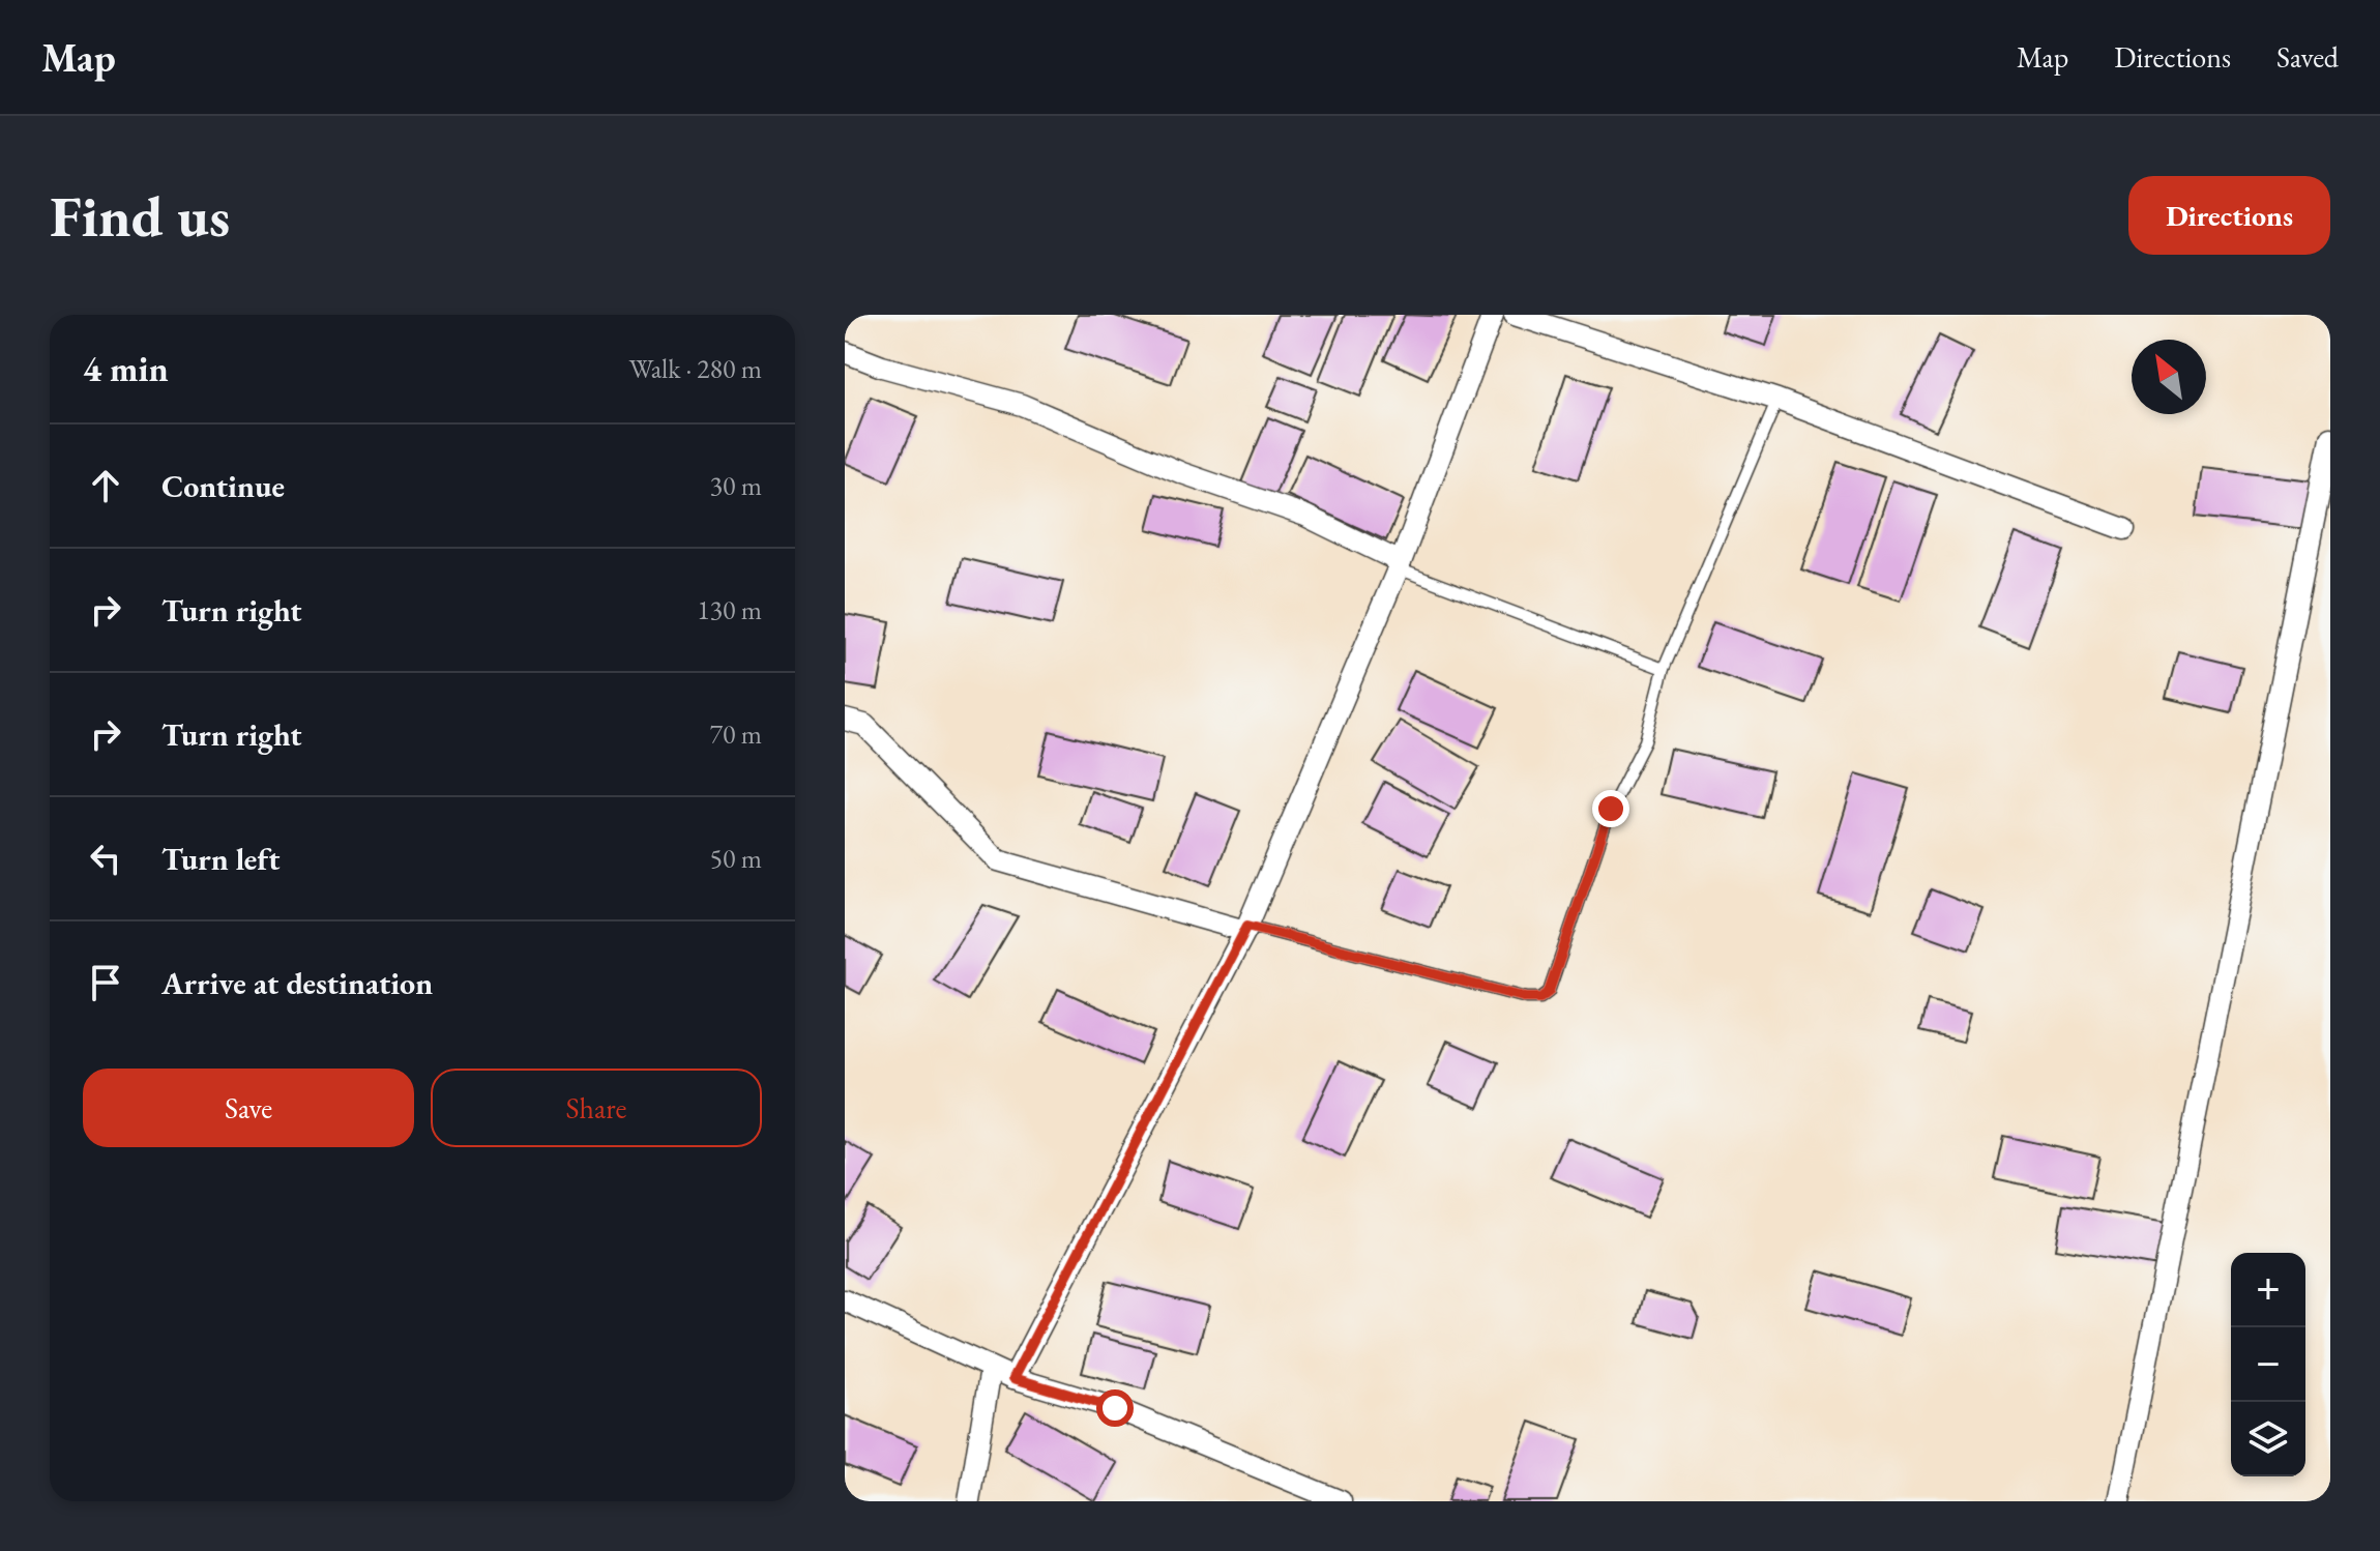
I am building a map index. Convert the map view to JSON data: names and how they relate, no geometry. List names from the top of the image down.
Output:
{
  "north": "top left",
  "page": {
    "header": "Map",
    "nav": ["Map", "Directions", "Saved"],
    "buttons": [
      "Directions",
      ["Save", "Share"]
    ],
    "title": "Find us",
    "heading": ["4 min", "Walk · 280 m"],
    "list": [
      ["Continue", "30 m"],
      ["Turn right", "130 m"],
      ["Turn right", "70 m"],
      ["Turn left", "50 m"],
      "Arrive at destination"
    ],
    "map_buttons": ["+", "−"]
  }
}
